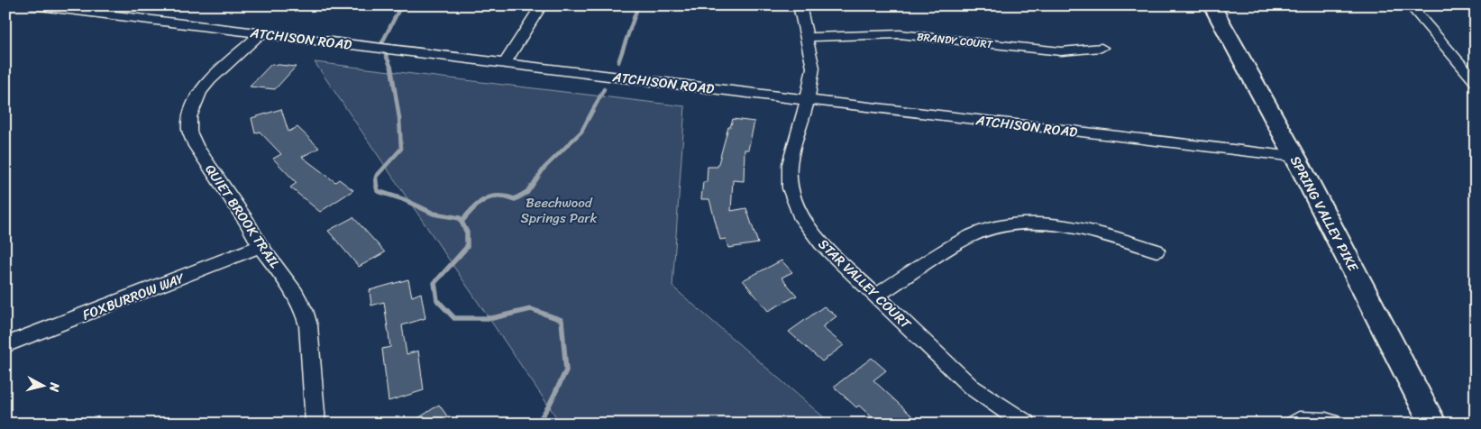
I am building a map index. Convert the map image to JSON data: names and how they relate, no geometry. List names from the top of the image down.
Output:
{
  "streets": {
    "street": [
      "ATCHISON ROAD",
      "BRANDY COURT",
      "SPRING VALLEY PIKE",
      "QUIET BROOK TRAIL",
      "STAR VALLEY COURT",
      "FOXBURROW WAY"
    ]
  },
  "crossings": [
    ["ATCHISON ROAD", "SPRING VALLEY PIKE"],
    ["ATCHISON ROAD", "QUIET BROOK TRAIL"],
    ["ATCHISON ROAD", "STAR VALLEY COURT"],
    ["BRANDY COURT", "STAR VALLEY COURT"],
    ["QUIET BROOK TRAIL", "FOXBURROW WAY"]
  ],
  "parks": ["Beechwood Springs Park"],
  "north": "right"
}
